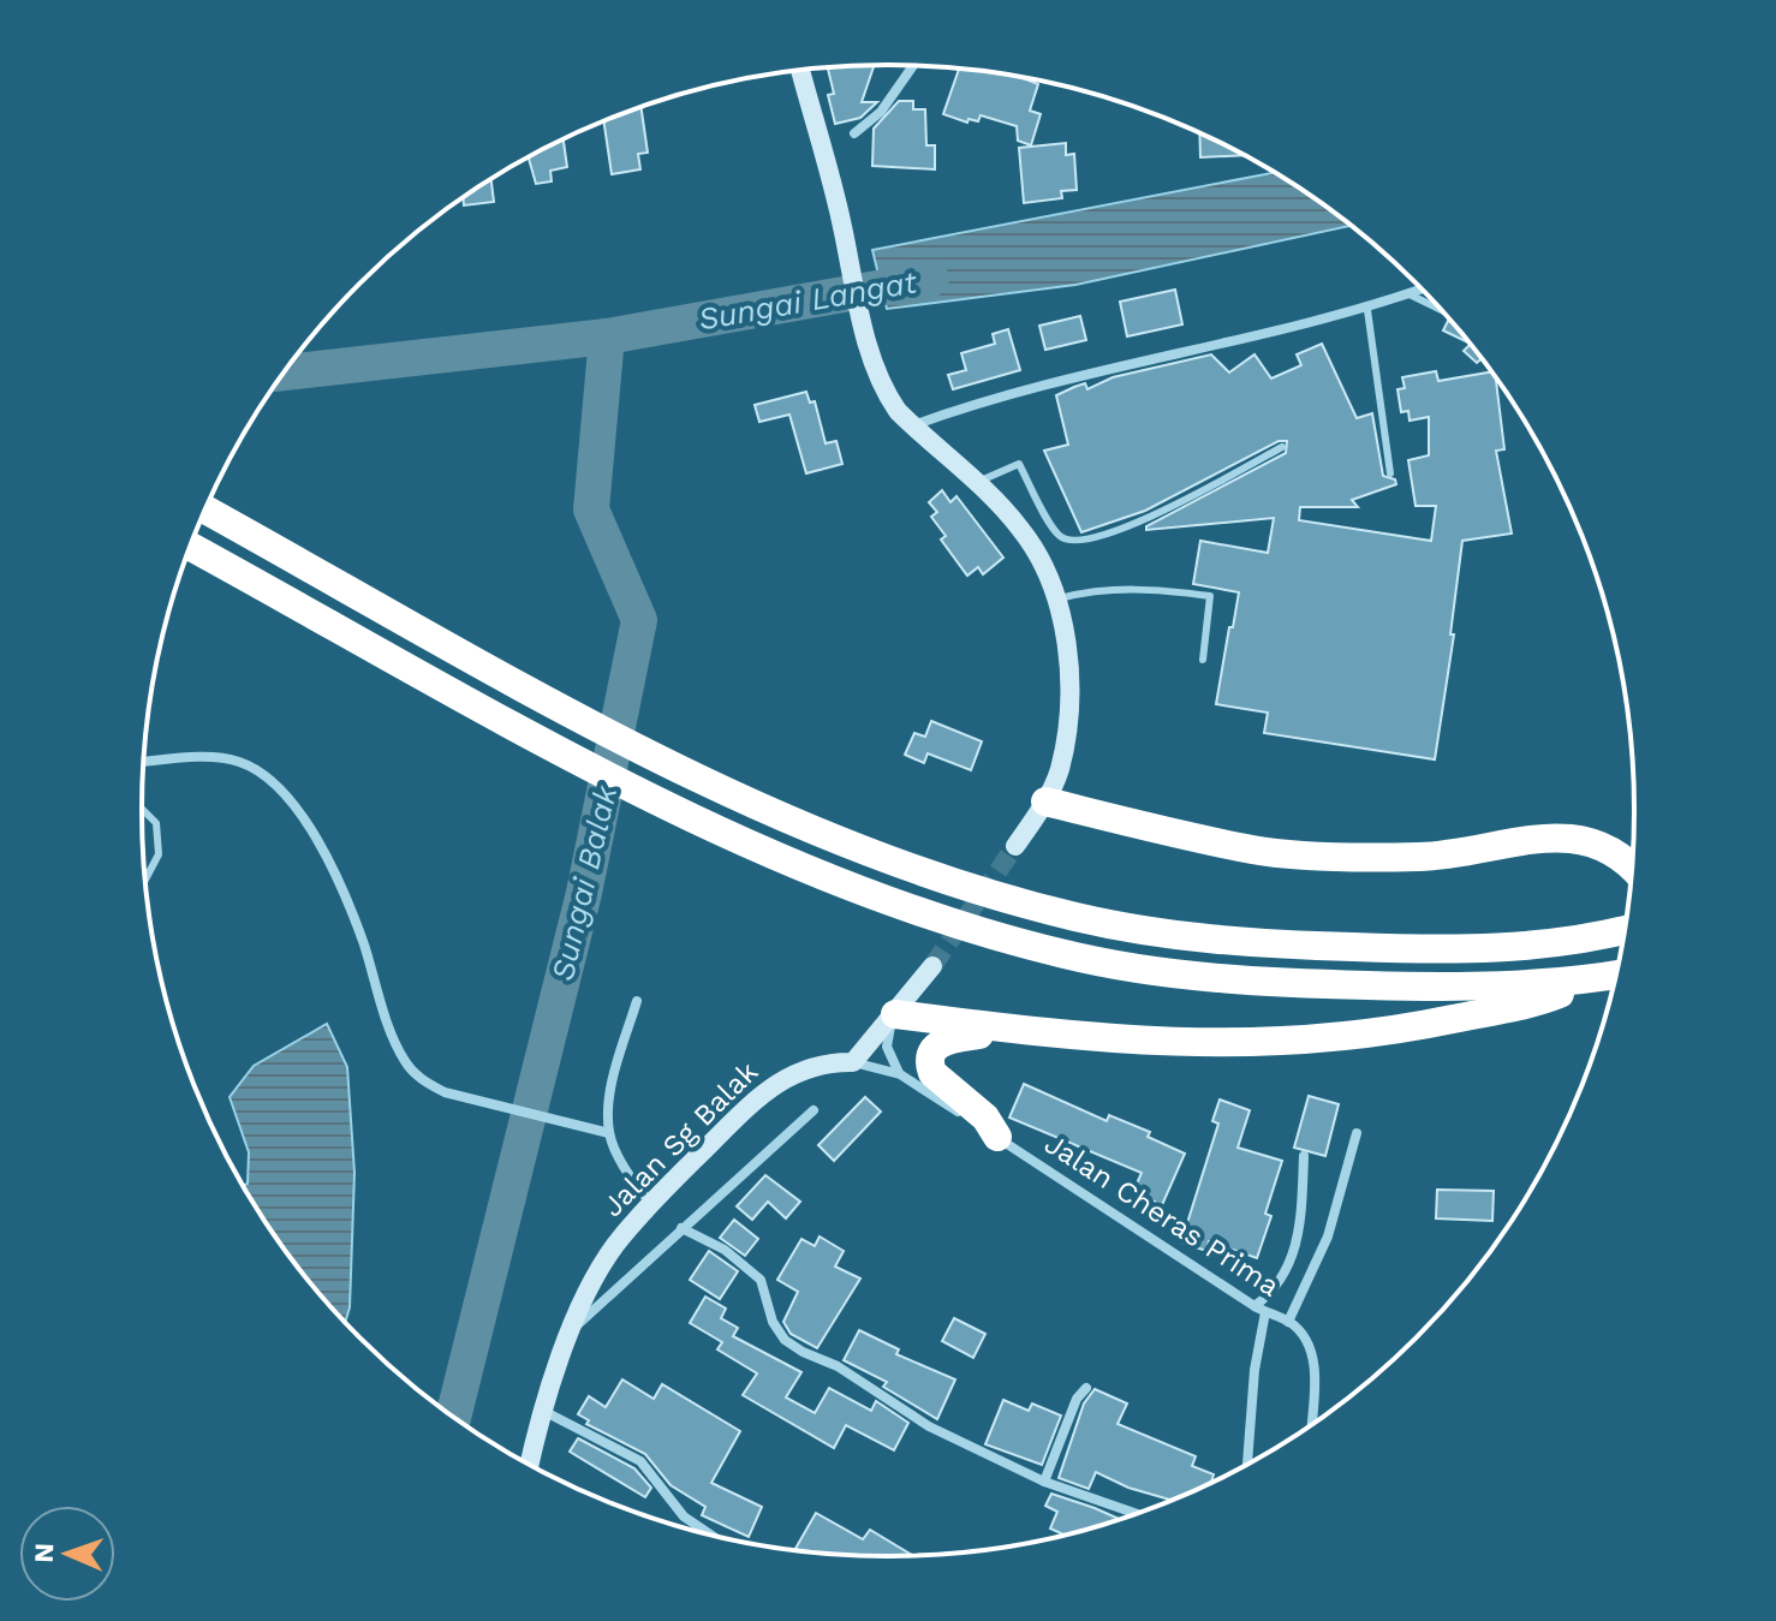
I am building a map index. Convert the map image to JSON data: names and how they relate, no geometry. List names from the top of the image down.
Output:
{
  "streets": {
    "street": ["Jalan Sg Balak", "Jalan Cheras Prima"]
  },
  "crossings": [
    ["Jalan Sg Balak", "Jalan Cheras Prima"]
  ],
  "water": ["Sungai Langat", "Sungai Balak"],
  "north": "left"
}
